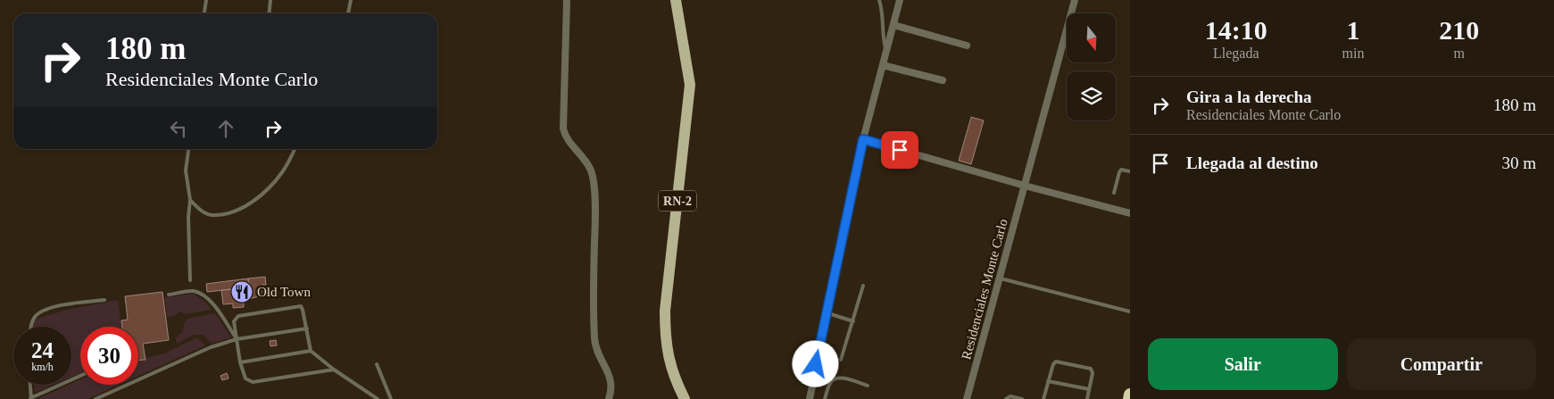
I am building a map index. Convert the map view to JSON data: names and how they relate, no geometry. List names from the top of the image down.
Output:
{
  "streets": {
    "main road": ["RN-2"],
    "street": ["Residenciales Monte Carlo"]
  },
  "places": {
    "restaurant": ["Old Town"]
  },
  "north": "bottom",
  "page": {
    "eta": [
      "14:10",
      "Llegada",
      "1",
      "min",
      "210",
      "m"
    ],
    "turn": ["180 m", "Residenciales Monte Carlo"],
    "list": [
      {
        "name": "Gira a la derecha",
        "note": "Residenciales Monte Carlo",
        "value": "180 m"
      },
      {
        "name": "Llegada al destino",
        "value": "30 m"
      }
    ],
    "speed": "24 km/h",
    "limit": "30",
    "buttons": ["Salir", "Compartir"]
  }
}
